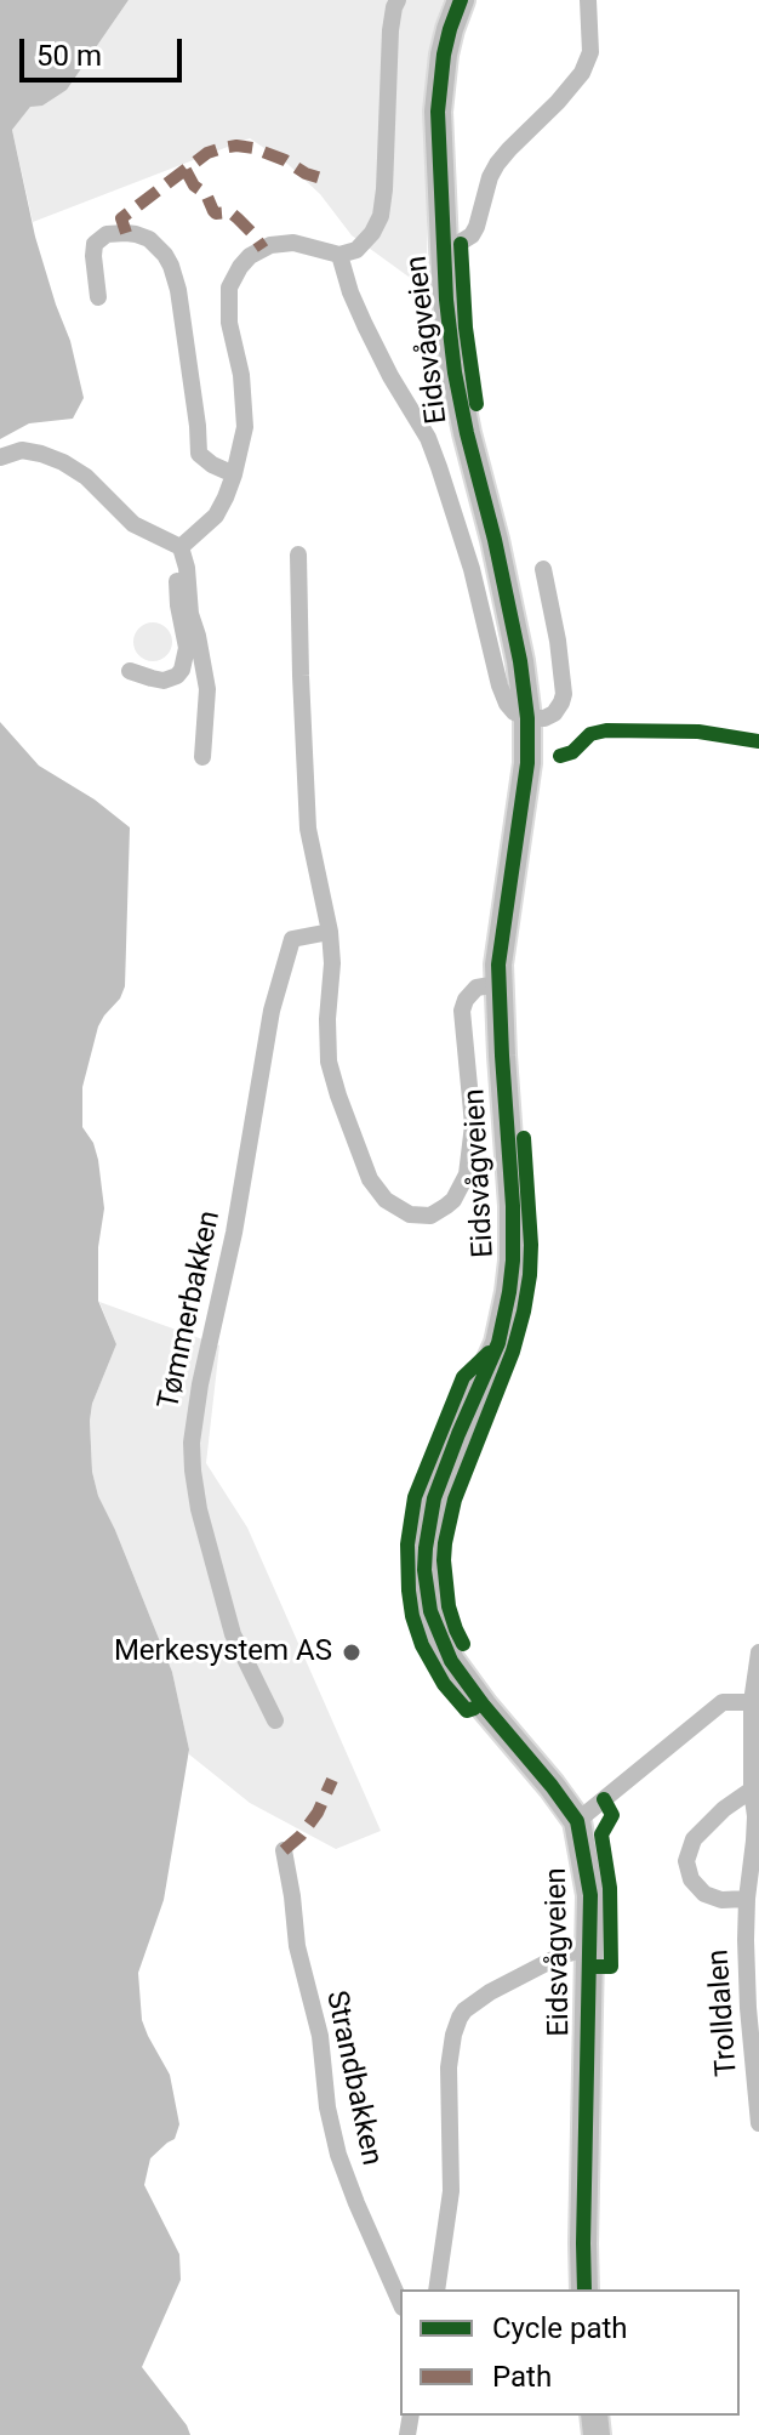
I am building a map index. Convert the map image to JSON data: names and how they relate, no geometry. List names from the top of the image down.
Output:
{
  "streets": {
    "main road": ["Eidsvågveien"],
    "street": ["Tømmerbakken", "Trolldalen", "Strandbakken"]
  },
  "places": ["Merkesystem AS"],
  "legend": ["Cycle path", "Path"],
  "scale_bar": "50 m"
}
